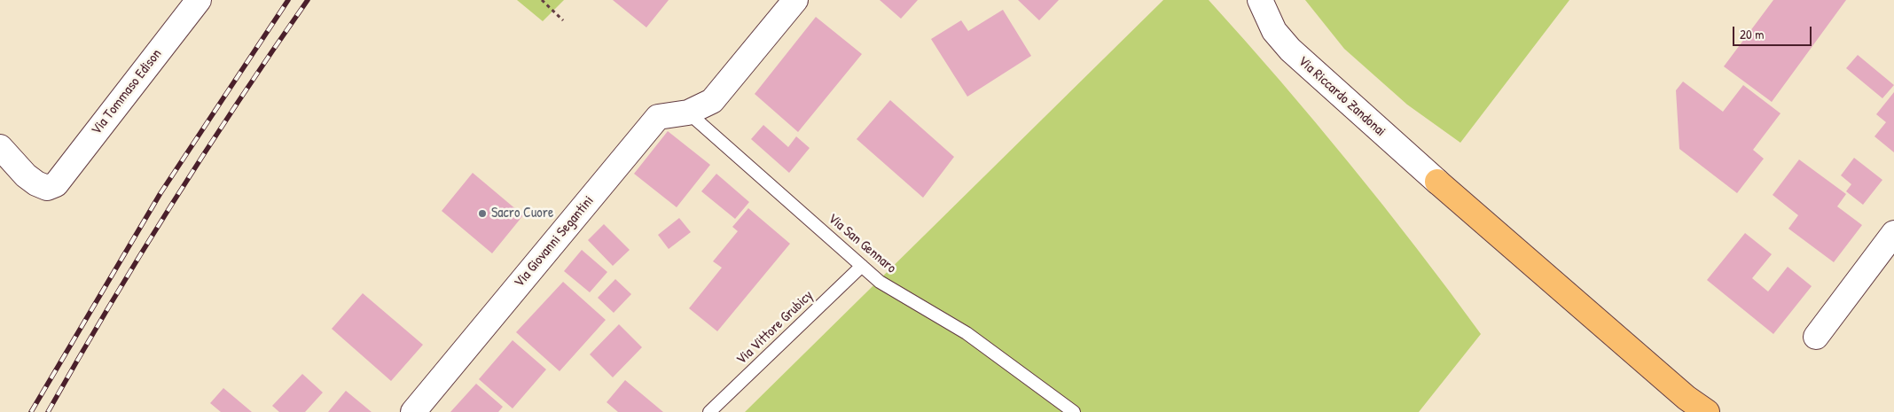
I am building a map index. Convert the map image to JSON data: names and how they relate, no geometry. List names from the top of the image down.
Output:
{
  "streets": {
    "street": ["Via Tommaso Edison", "Via Riccardo Zandonai", "Via Giovanni Segantini"],
    "lane": ["Via San Gennaro", "Via Vittore Grubicy"]
  },
  "crossings": [
    ["Via Giovanni Segantini", "Via San Gennaro"],
    ["Via San Gennaro", "Via Vittore Grubicy"]
  ],
  "places": ["Sacro Cuore"],
  "scale_bar": "20 m"
}
